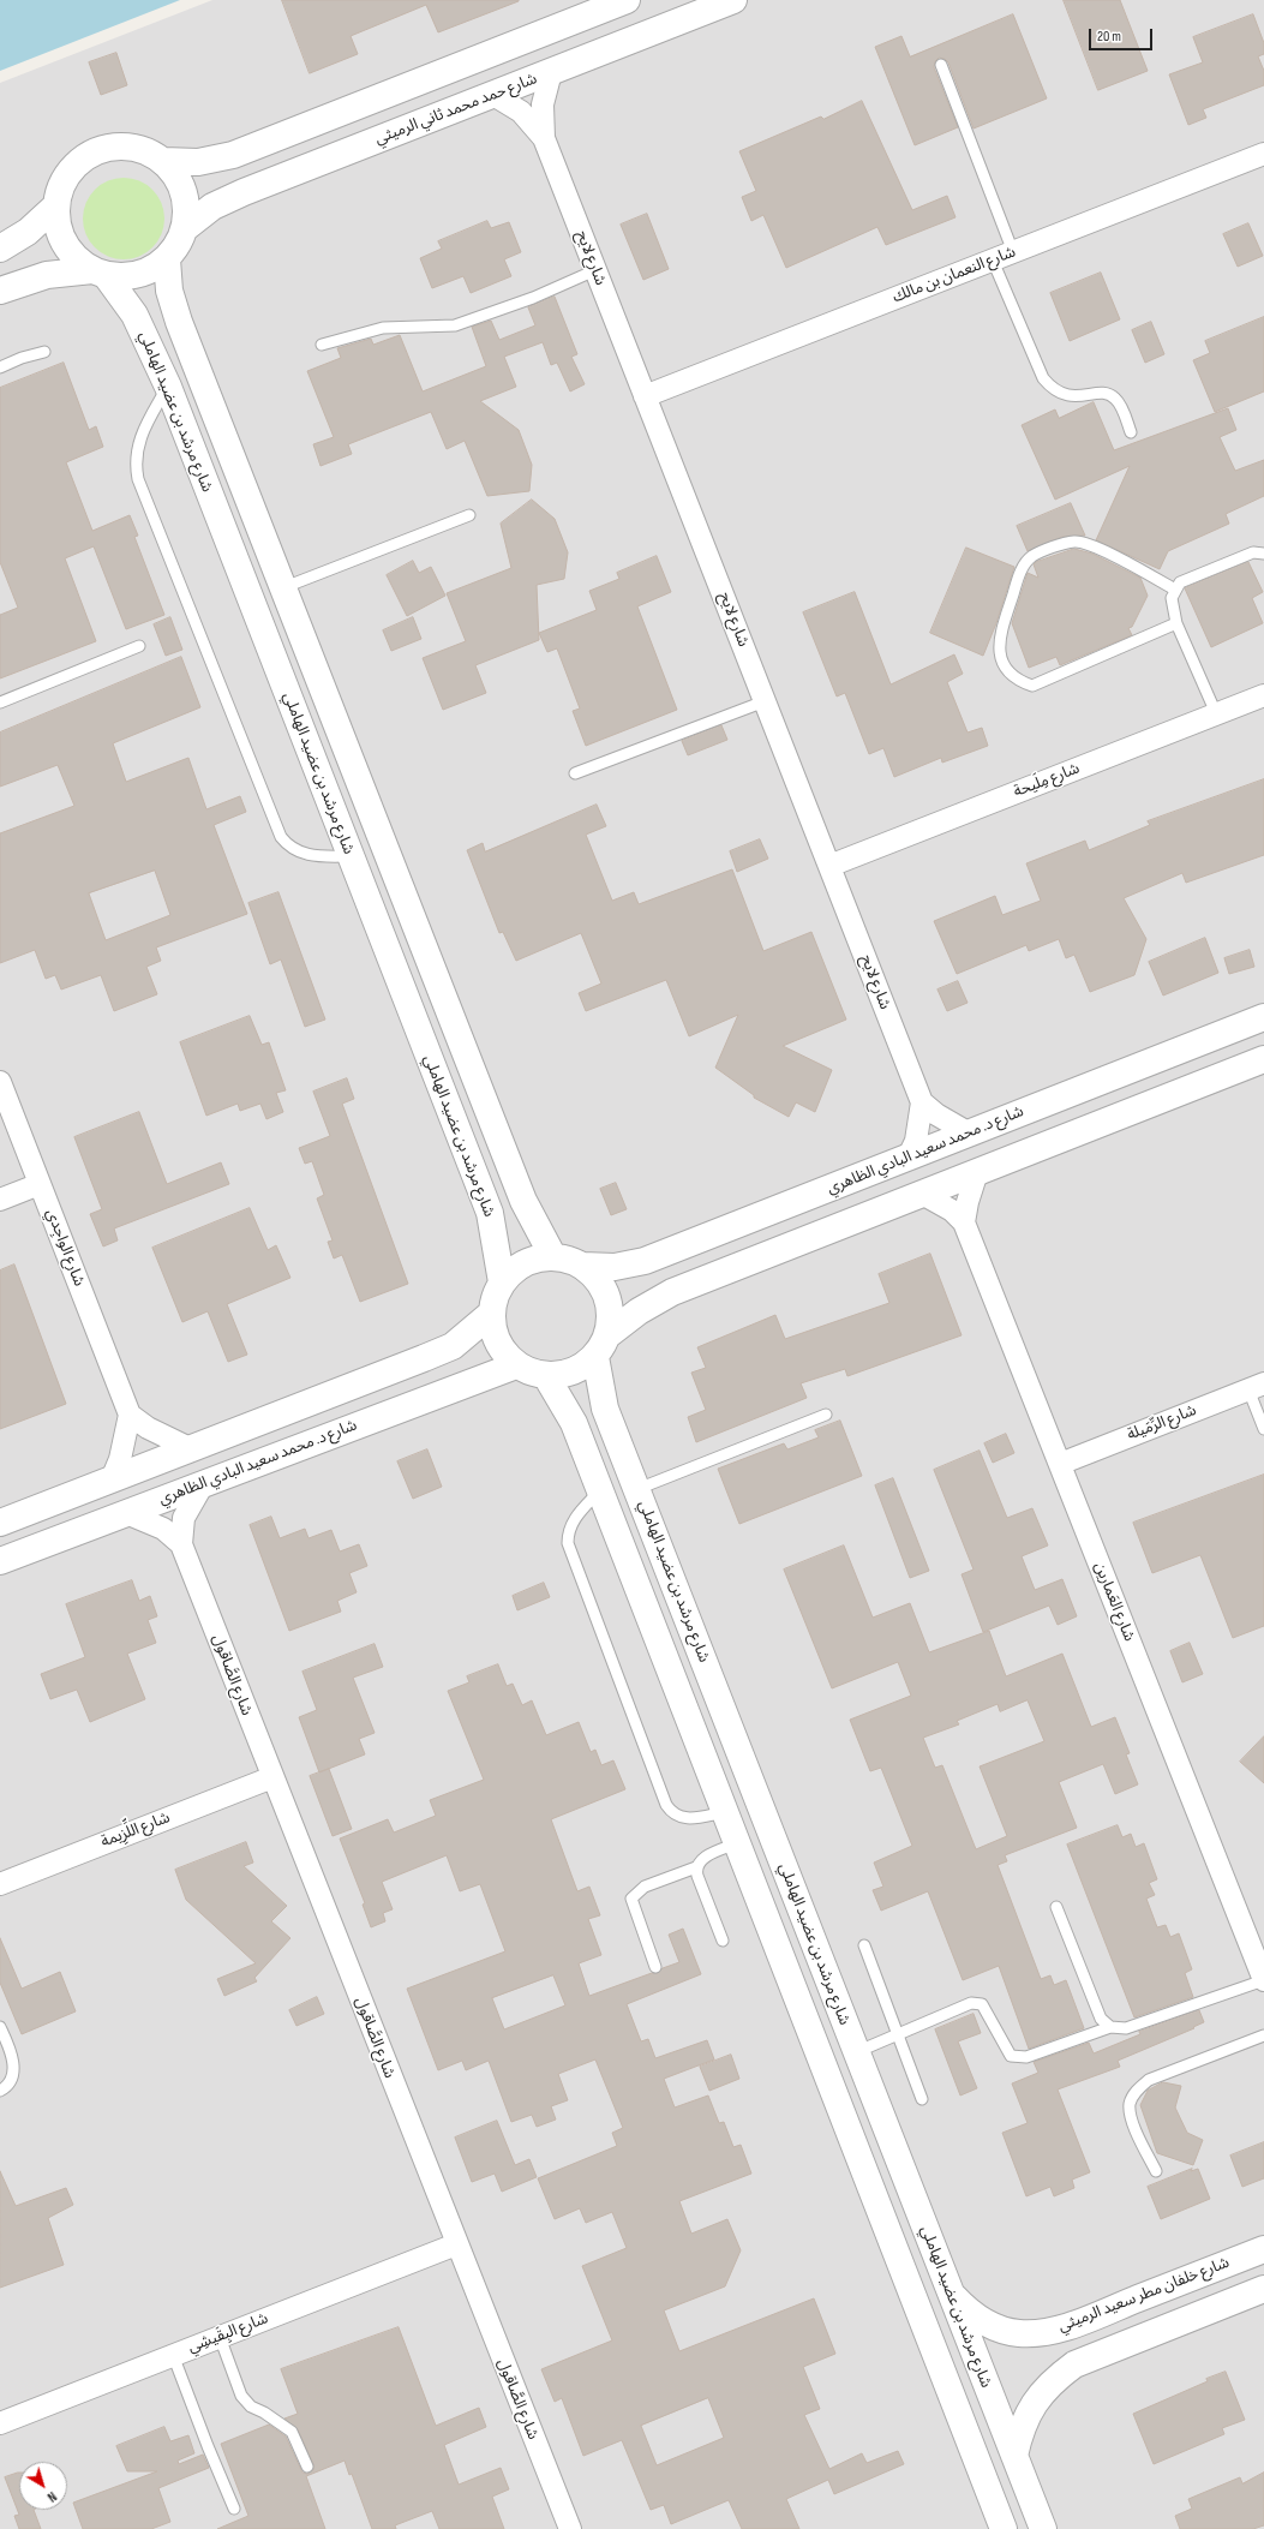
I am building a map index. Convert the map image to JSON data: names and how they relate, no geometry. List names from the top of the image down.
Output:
{
  "streets": {
    "street": [
      "شارع حمد محمد ثاني الرميثي",
      "شارع لايح",
      "شارع النعمان بن مالك",
      "شارع مرشد بن عضيد الهاملي",
      "شارع مِلَيحة",
      "شارع د. محمد سعيد البادي الظاهري",
      "شارع الواجِدي",
      "شارع الرِّمَيلة",
      "شارع العَمارين",
      "شارع الصَّاقول",
      "شارع اللِّزِيمة",
      "شارع خلفان مطر سعيد الرميثي",
      "شارع البِقَيشِي"
    ]
  },
  "crossings": [
    ["شارع حمد محمد ثاني الرميثي", "شارع لايح"],
    ["شارع حمد محمد ثاني الرميثي", "شارع مرشد بن عضيد الهاملي"],
    ["شارع لايح", "شارع النعمان بن مالك"],
    ["شارع لايح", "شارع مِلَيحة"],
    ["شارع مرشد بن عضيد الهاملي", "شارع د. محمد سعيد البادي الظاهري"],
    ["شارع مرشد بن عضيد الهاملي", "شارع خلفان مطر سعيد الرميثي"],
    ["شارع د. محمد سعيد البادي الظاهري", "شارع الصَّاقول"],
    ["شارع الرِّمَيلة", "شارع العَمارين"],
    ["شارع الصَّاقول", "شارع اللِّزِيمة"],
    ["شارع الصَّاقول", "شارع البِقَيشِي"]
  ],
  "scale_bar": "20 m",
  "north": "bottom right"
}
